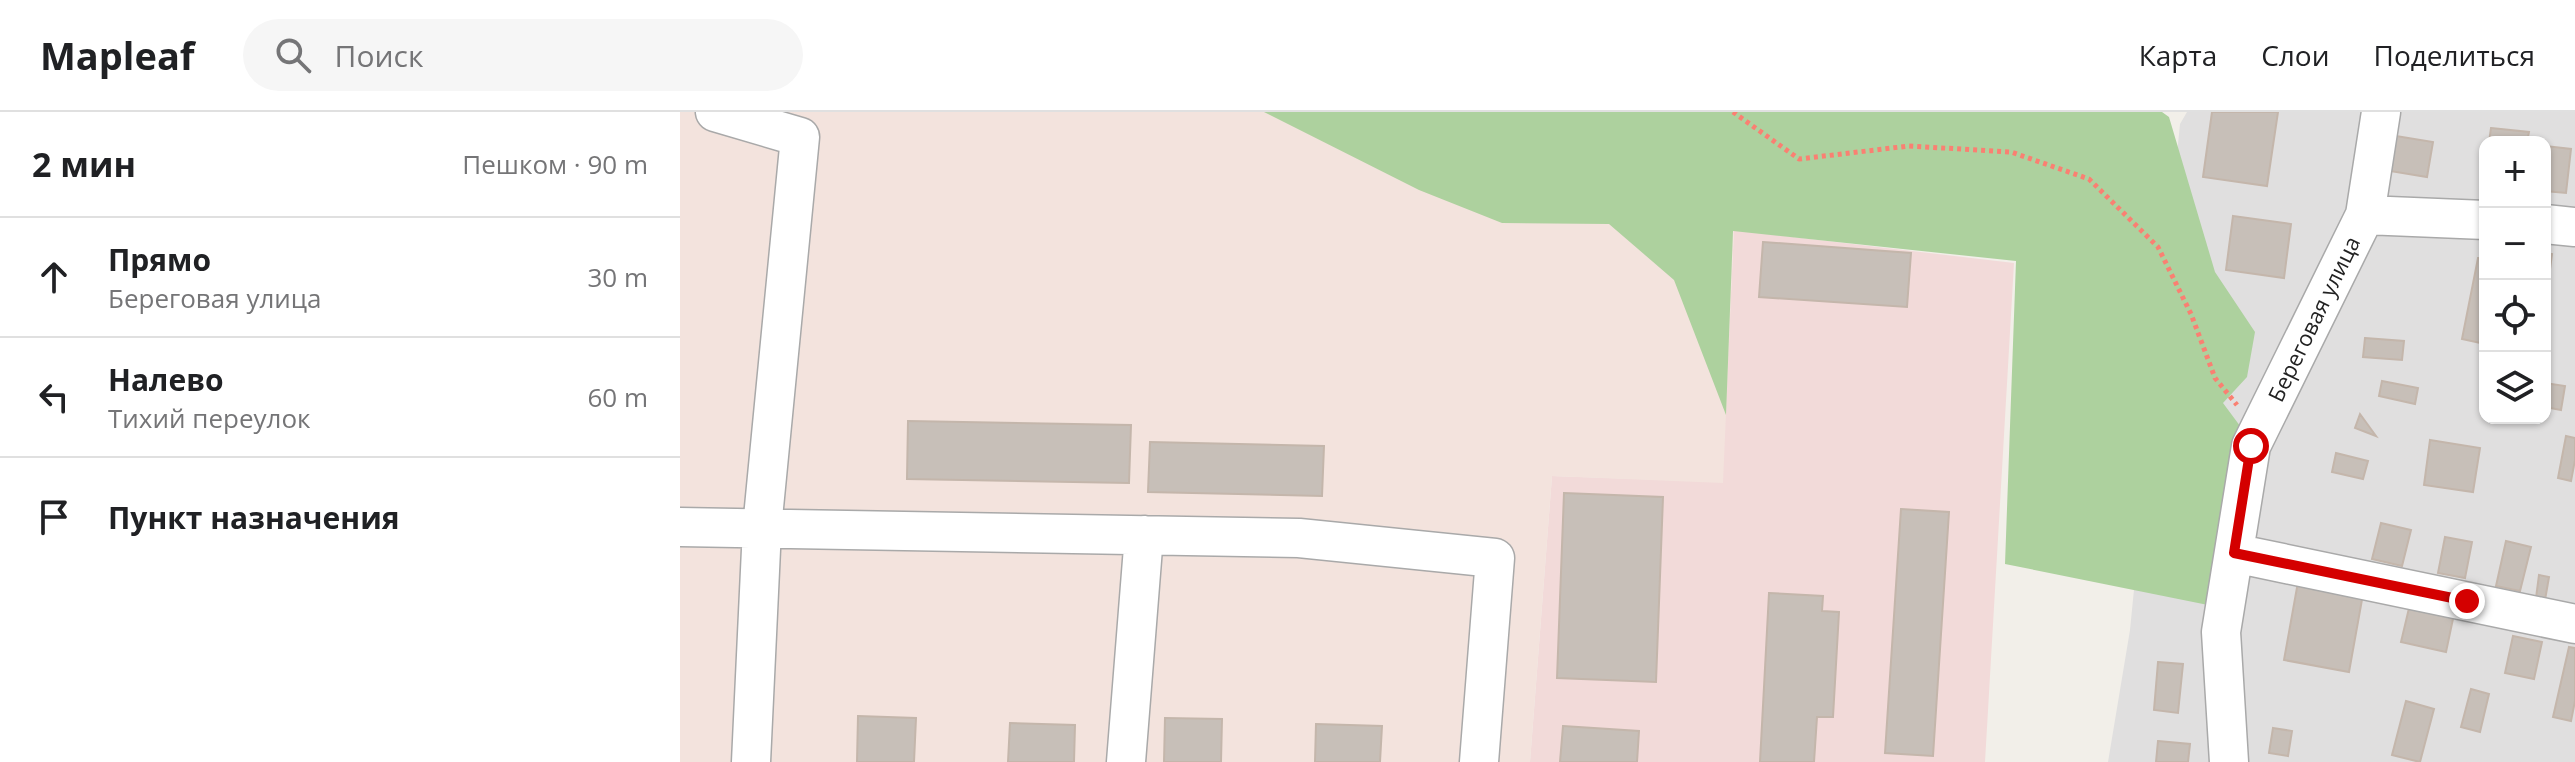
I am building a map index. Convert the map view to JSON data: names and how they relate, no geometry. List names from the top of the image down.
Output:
{
  "streets": {
    "street": ["Береговая улица"]
  },
  "page": {
    "header": "Mapleaf",
    "search": "Поиск",
    "nav": ["Карта", "Слои", "Поделиться"],
    "heading": ["2 мин", "Пешком · 90 m"],
    "map_buttons": ["+", "−"],
    "list": [
      ["Прямо", "Береговая улица", "30 m"],
      ["Налево", "Тихий переулок", "60 m"],
      "Пункт назначения"
    ]
  }
}
